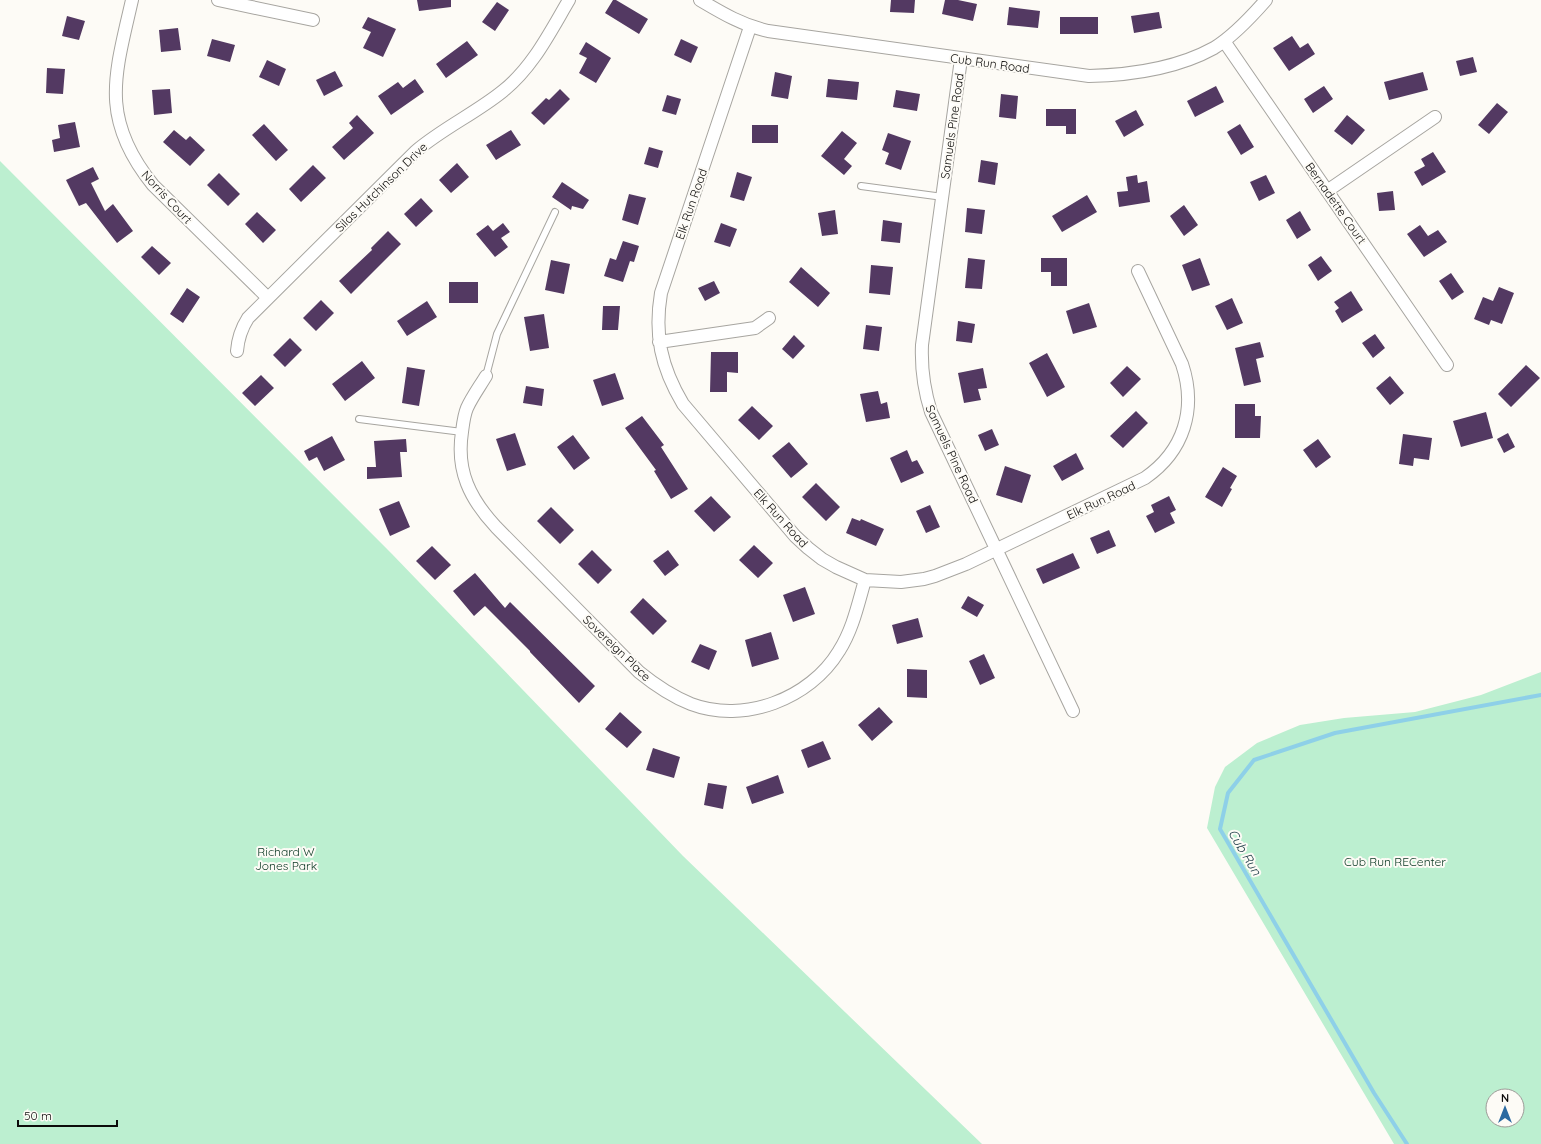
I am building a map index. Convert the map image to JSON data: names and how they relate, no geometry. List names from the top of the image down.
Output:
{
  "streets": {
    "street": [
      "Cub Run Road",
      "Samuels Pine Road",
      "Silas Hutchinson Drive",
      "Norris Court",
      "Bernadette Court",
      "Elk Run Road",
      "Sovereign Place"
    ]
  },
  "crossings": [
    ["Cub Run Road", "Samuels Pine Road"],
    ["Cub Run Road", "Bernadette Court"],
    ["Cub Run Road", "Elk Run Road"],
    ["Samuels Pine Road", "Elk Run Road"],
    ["Silas Hutchinson Drive", "Norris Court"],
    ["Elk Run Road", "Sovereign Place"]
  ],
  "water": ["Cub Run"],
  "parks": ["Richard W Jones Park", "Cub Run RECenter"],
  "scale_bar": "50 m",
  "north": "top"
}
